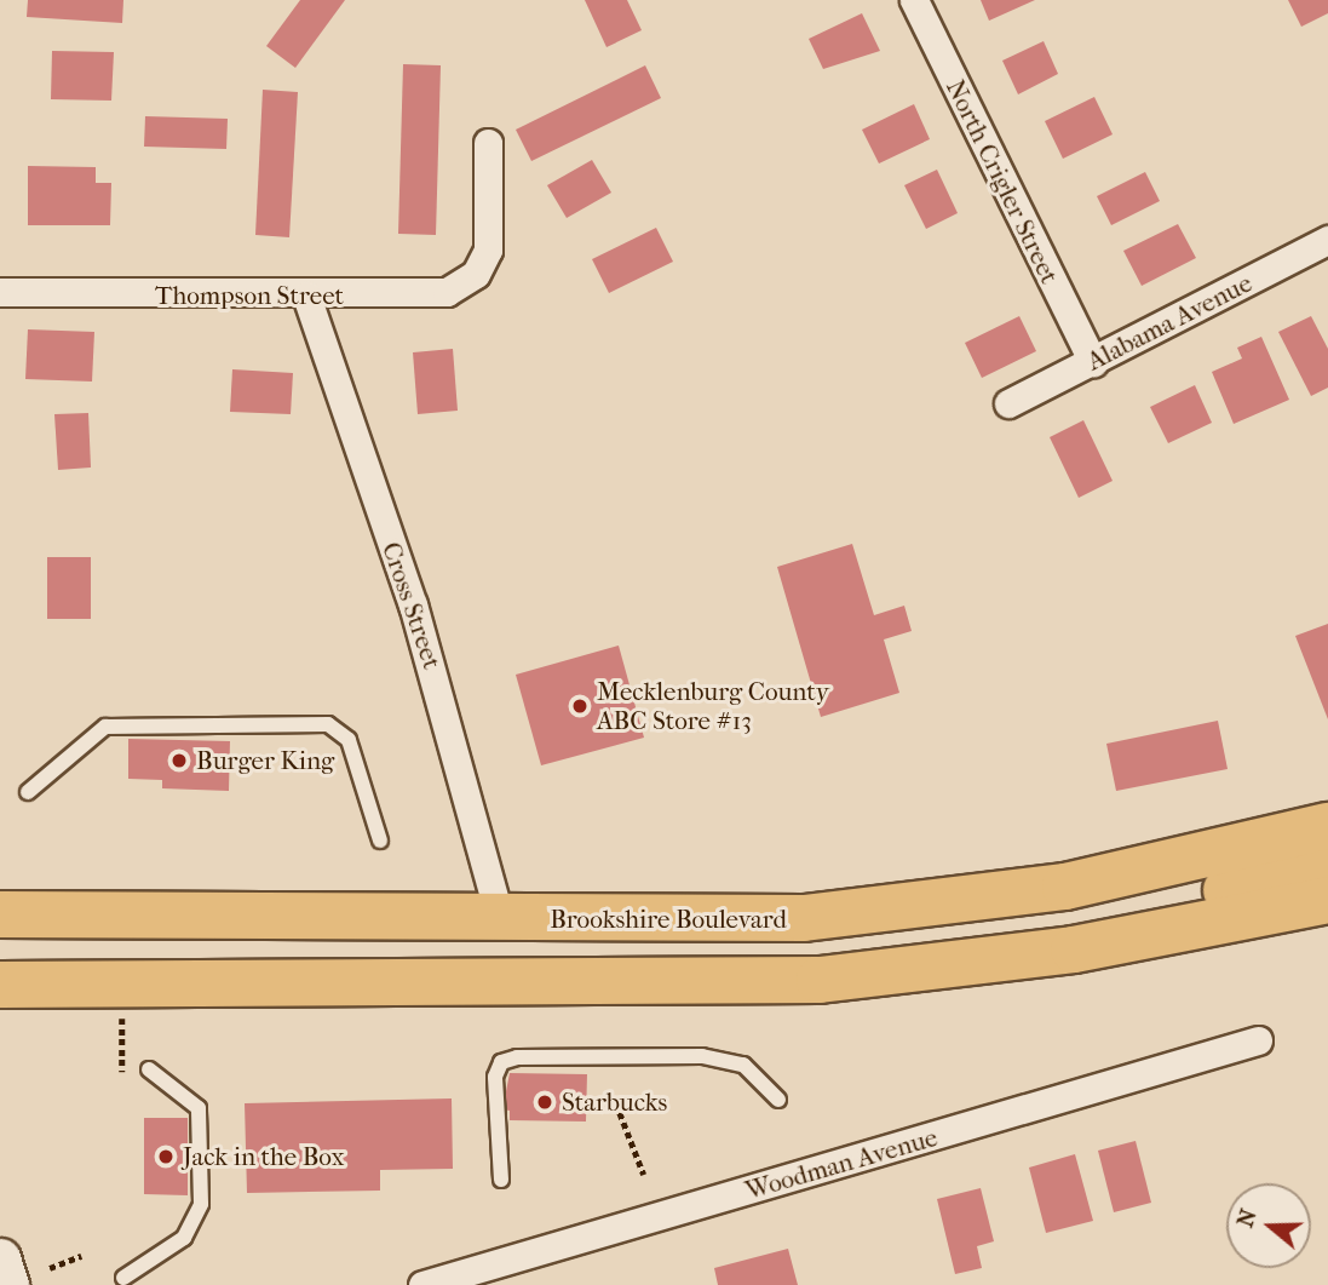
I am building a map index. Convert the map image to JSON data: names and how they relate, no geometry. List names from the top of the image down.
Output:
{
  "streets": {
    "highway": ["Brookshire Boulevard"],
    "street": [
      "North Crigler Street",
      "Thompson Street",
      "Alabama Avenue",
      "Cross Street",
      "Woodman Avenue"
    ]
  },
  "crossings": [
    ["North Crigler Street", "Alabama Avenue"],
    ["Thompson Street", "Cross Street"],
    ["Cross Street", "Brookshire Boulevard"]
  ],
  "places": [
    "Mecklenburg County ABC Store #13",
    "Burger King",
    "Starbucks",
    "Jack in the Box"
  ],
  "north": "left"
}
